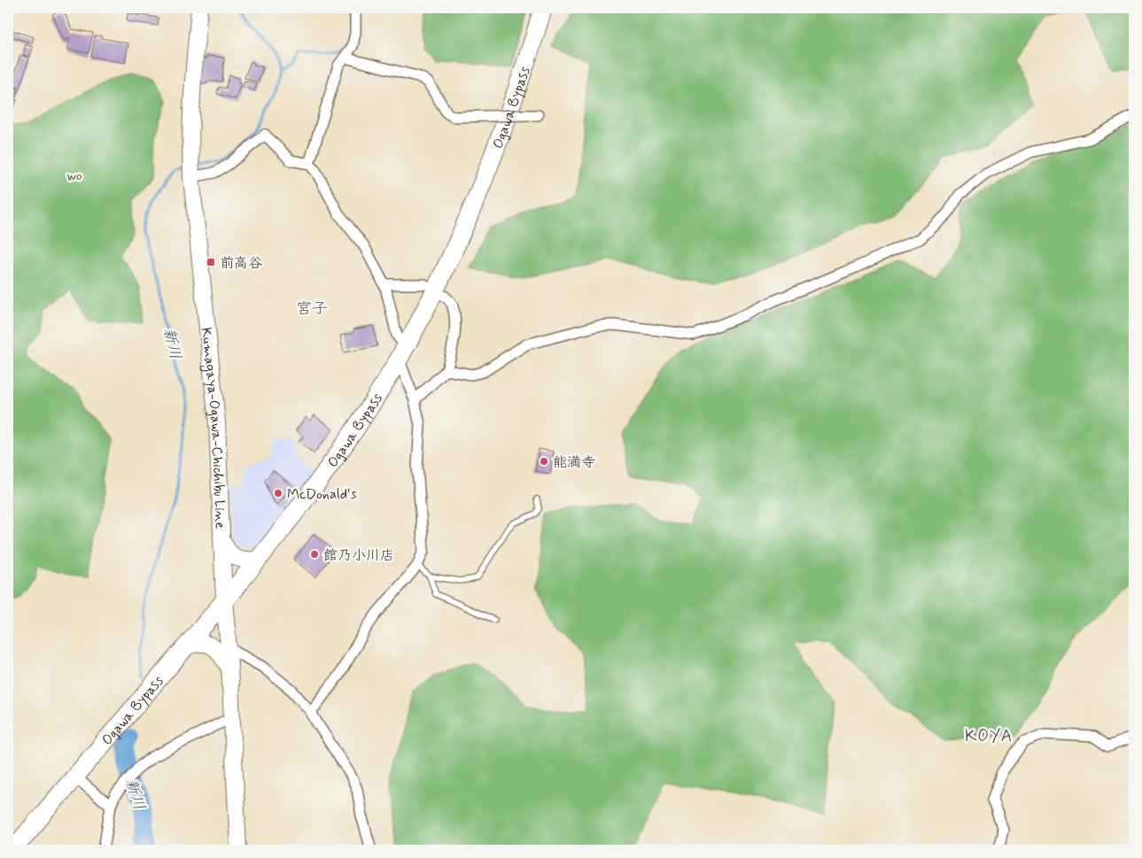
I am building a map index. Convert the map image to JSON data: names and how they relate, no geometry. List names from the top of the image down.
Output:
{
  "streets": {
    "highway": ["Ogawa Bypass"],
    "main road": ["Kumagaya-Ogawa-Chichibu Line"]
  },
  "crossings": [
    ["Ogawa Bypass", "Kumagaya-Ogawa-Chichibu Line"]
  ],
  "districts": ["宮子", "KOYA"],
  "water": ["新川"],
  "parks": ["wo"],
  "places": {
    "transit": ["前高谷"],
    "other": ["能満寺", "McDonald's", "館乃小川店"]
  }
}
